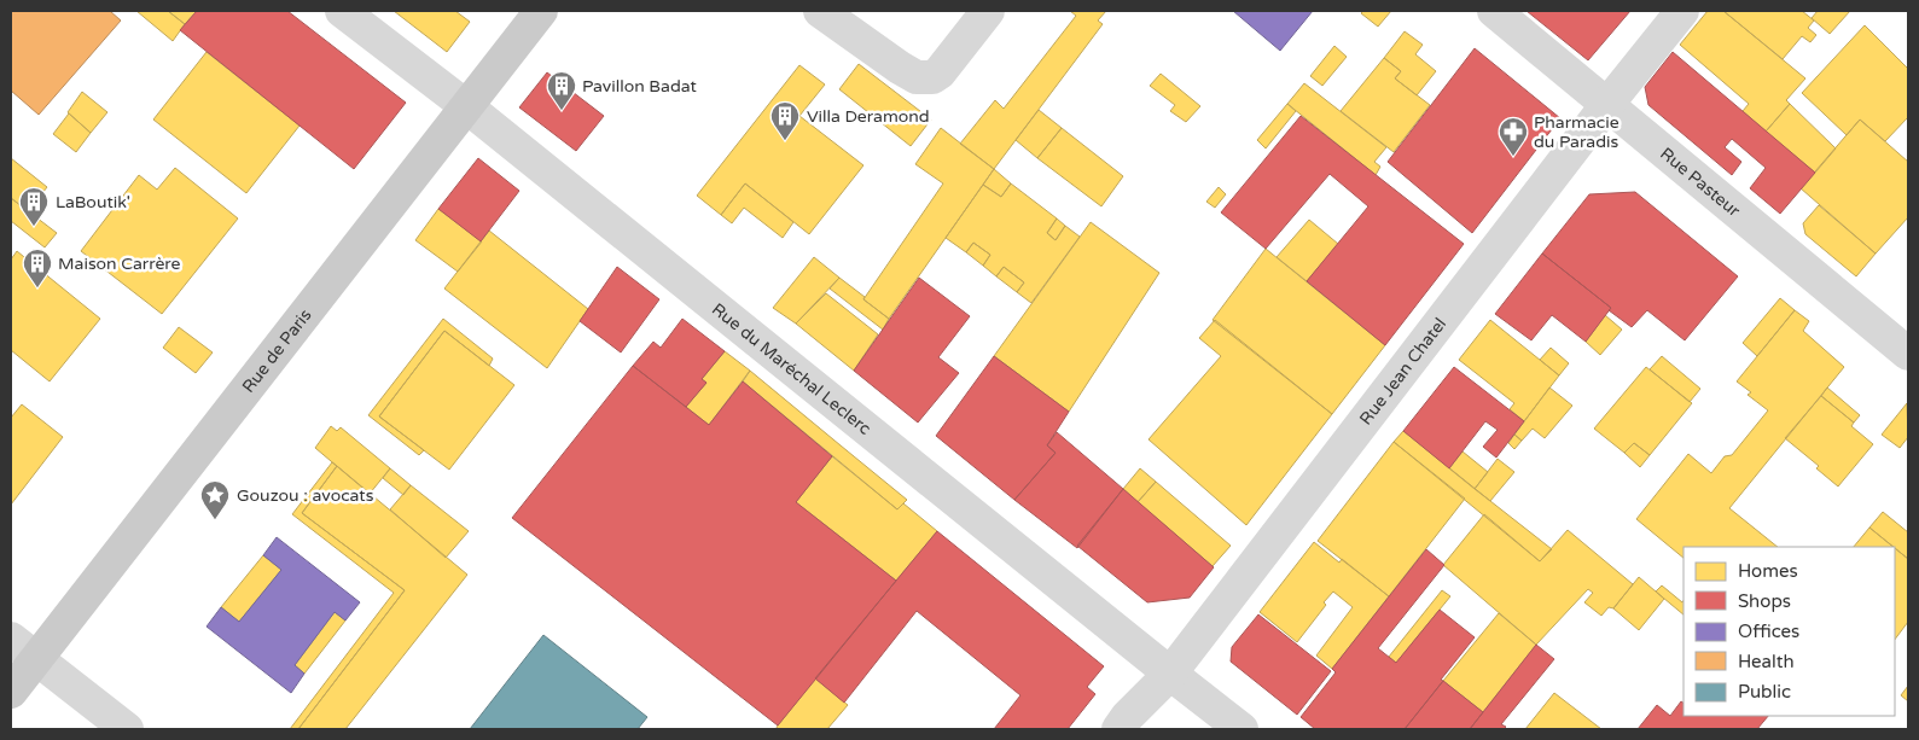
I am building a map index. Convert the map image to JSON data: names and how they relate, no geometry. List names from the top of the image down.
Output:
{
  "streets": {
    "main road": ["Rue de Paris"],
    "street": ["Rue Pasteur", "Rue du Maréchal Leclerc", "Rue Jean Chatel"]
  },
  "crossings": [
    ["Rue Pasteur", "Rue Jean Chatel"],
    ["Rue de Paris", "Rue du Maréchal Leclerc"],
    ["Rue du Maréchal Leclerc", "Rue Jean Chatel"]
  ],
  "places": {
    "building": [
      "Pavillon Badat",
      "Villa Deramond",
      "LaBoutik'",
      "Maison Carrère"
    ],
    "pharmacy": ["Pharmacie du Paradis"],
    "place": ["Gouzou : avocats"]
  },
  "legend": [
    "Homes",
    "Shops",
    "Offices",
    "Health",
    "Public"
  ]
}
